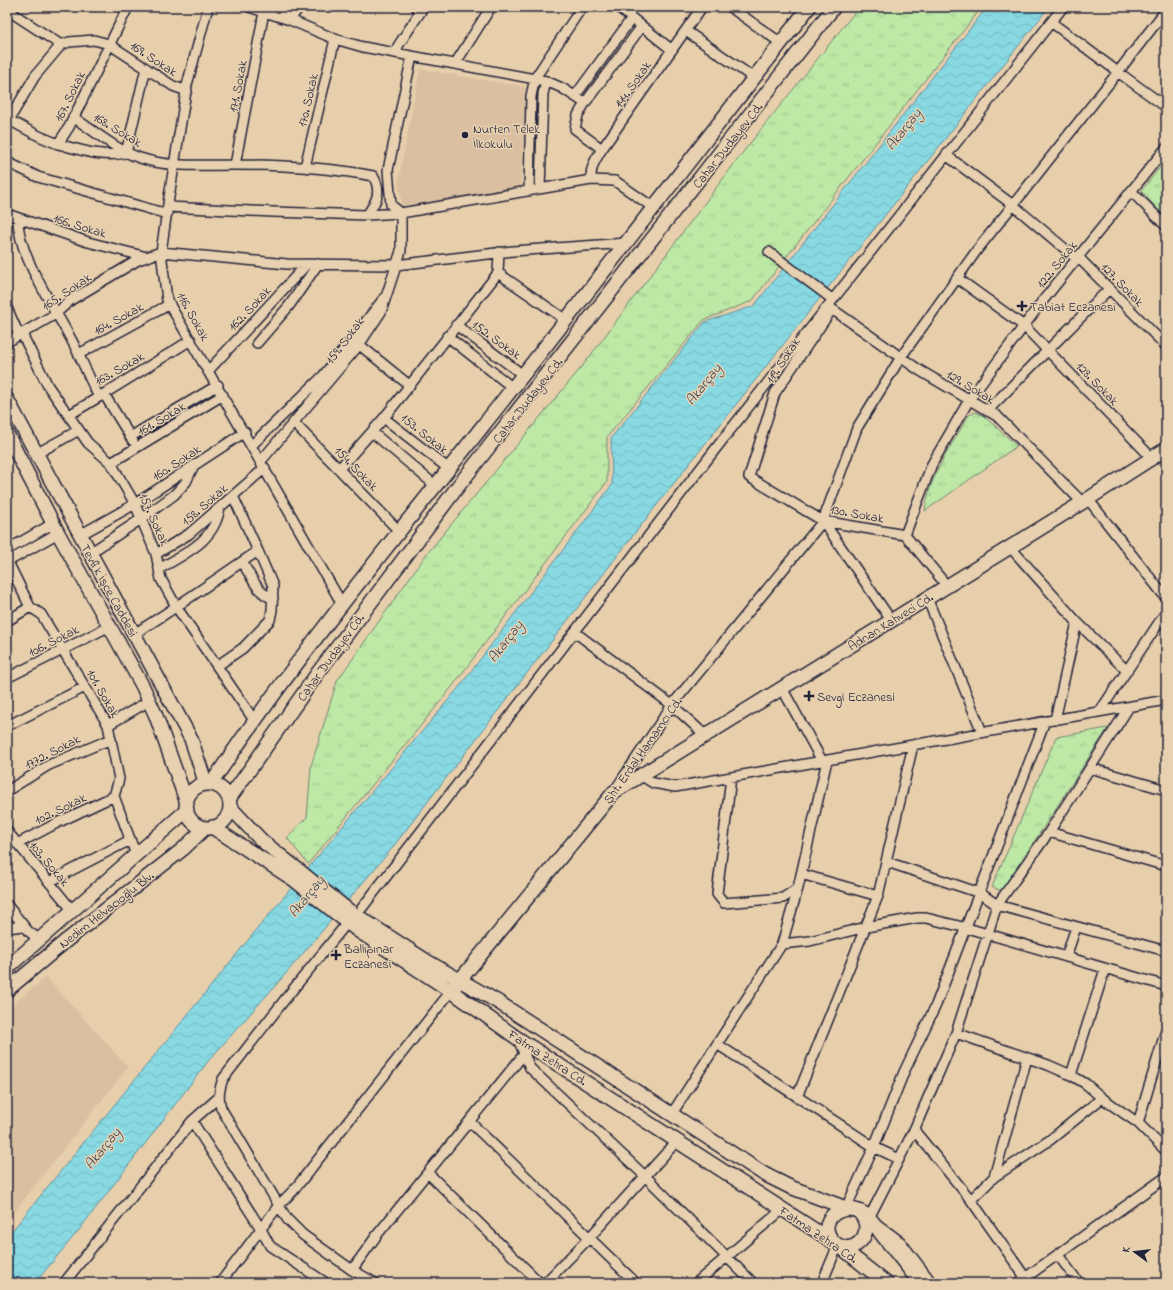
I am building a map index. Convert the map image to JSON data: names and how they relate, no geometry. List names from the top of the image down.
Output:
{
  "streets": {
    "main road": [
      "Cahar Dudayev Cd.",
      "Tevfik İşce Caddesi",
      "Adnan Kahveci Cd.",
      "Şht. Erdal Hamamcı Cd.",
      "Nedim Helvacıoğlu Blv.",
      "Fatma Zehra Cd."
    ],
    "street": [
      "169. Sokak",
      "144. Sokak",
      "171. Sokak",
      "167. Sokak",
      "170. Sokak",
      "168. Sokak",
      "166. Sokak",
      "122. Sokak",
      "127. Sokak",
      "165. Sokak",
      "162. Sokak",
      "116. Sokak",
      "164. Sokak",
      "152. Sokak",
      "159. Sokak",
      "119. Sokak",
      "163. Sokak",
      "128. Sokak",
      "129. Sokak",
      "161. Sokak",
      "153. Sokak",
      "160. Sokak",
      "154. Sokak",
      "158. Sokak",
      "130. Sokak",
      "157. Sokak",
      "106. Sokak",
      "101. Sokak",
      "1772. Sokak",
      "102. Sokak",
      "103. Sokak"
    ]
  },
  "crossings": [
    ["169. Sokak", "167. Sokak"],
    ["169. Sokak", "116. Sokak"],
    ["171. Sokak", "168. Sokak"],
    ["167. Sokak", "168. Sokak"],
    ["170. Sokak", "168. Sokak"],
    ["168. Sokak", "116. Sokak"],
    ["Cahar Dudayev Cd.", "116. Sokak"],
    ["Cahar Dudayev Cd.", "152. Sokak"],
    ["Cahar Dudayev Cd.", "153. Sokak"],
    ["Cahar Dudayev Cd.", "154. Sokak"],
    ["Cahar Dudayev Cd.", "157. Sokak"],
    ["Cahar Dudayev Cd.", "Tevfik İşce Caddesi"],
    ["Cahar Dudayev Cd.", "Nedim Helvacıoğlu Blv."],
    ["Cahar Dudayev Cd.", "Fatma Zehra Cd."],
    ["166. Sokak", "165. Sokak"],
    ["166. Sokak", "163. Sokak"],
    ["122. Sokak", "127. Sokak"],
    ["122. Sokak", "128. Sokak"],
    ["122. Sokak", "129. Sokak"],
    ["122. Sokak", "130. Sokak"],
    ["127. Sokak", "Şht. Erdal Hamamcı Cd."],
    ["165. Sokak", "116. Sokak"],
    ["165. Sokak", "163. Sokak"],
    ["165. Sokak", "157. Sokak"],
    ["162. Sokak", "116. Sokak"],
    ["116. Sokak", "164. Sokak"],
    ["116. Sokak", "159. Sokak"],
    ["116. Sokak", "163. Sokak"],
    ["116. Sokak", "161. Sokak"],
    ["116. Sokak", "160. Sokak"],
    ["116. Sokak", "158. Sokak"],
    ["164. Sokak", "163. Sokak"],
    ["159. Sokak", "154. Sokak"],
    ["159. Sokak", "158. Sokak"],
    ["119. Sokak", "129. Sokak"],
    ["119. Sokak", "130. Sokak"],
    ["128. Sokak", "Adnan Kahveci Cd."],
    ["128. Sokak", "Şht. Erdal Hamamcı Cd."],
    ["129. Sokak", "Adnan Kahveci Cd."],
    ["129. Sokak", "Şht. Erdal Hamamcı Cd."],
    ["161. Sokak", "157. Sokak"],
    ["160. Sokak", "157. Sokak"],
    ["160. Sokak", "Tevfik İşce Caddesi"],
    ["158. Sokak", "157. Sokak"],
    ["130. Sokak", "Şht. Erdal Hamamcı Cd."],
    ["Tevfik İşce Caddesi", "106. Sokak"],
    ["Tevfik İşce Caddesi", "Nedim Helvacıoğlu Blv."],
    ["Tevfik İşce Caddesi", "Fatma Zehra Cd."],
    ["Adnan Kahveci Cd.", "Şht. Erdal Hamamcı Cd."],
    ["106. Sokak", "101. Sokak"],
    ["101. Sokak", "1772. Sokak"],
    ["101. Sokak", "102. Sokak"],
    ["Şht. Erdal Hamamcı Cd.", "Fatma Zehra Cd."],
    ["102. Sokak", "103. Sokak"],
    ["103. Sokak", "Nedim Helvacıoğlu Blv."],
    ["Nedim Helvacıoğlu Blv.", "Fatma Zehra Cd."]
  ],
  "water": ["Akarçay"],
  "places": {
    "other": ["Nurten Telek İlkokulu"],
    "health": ["Tabiat Eczanesi", "Sevgi Eczanesi", "Ballıpınar Eczanesi"]
  },
  "north": "left"
}
